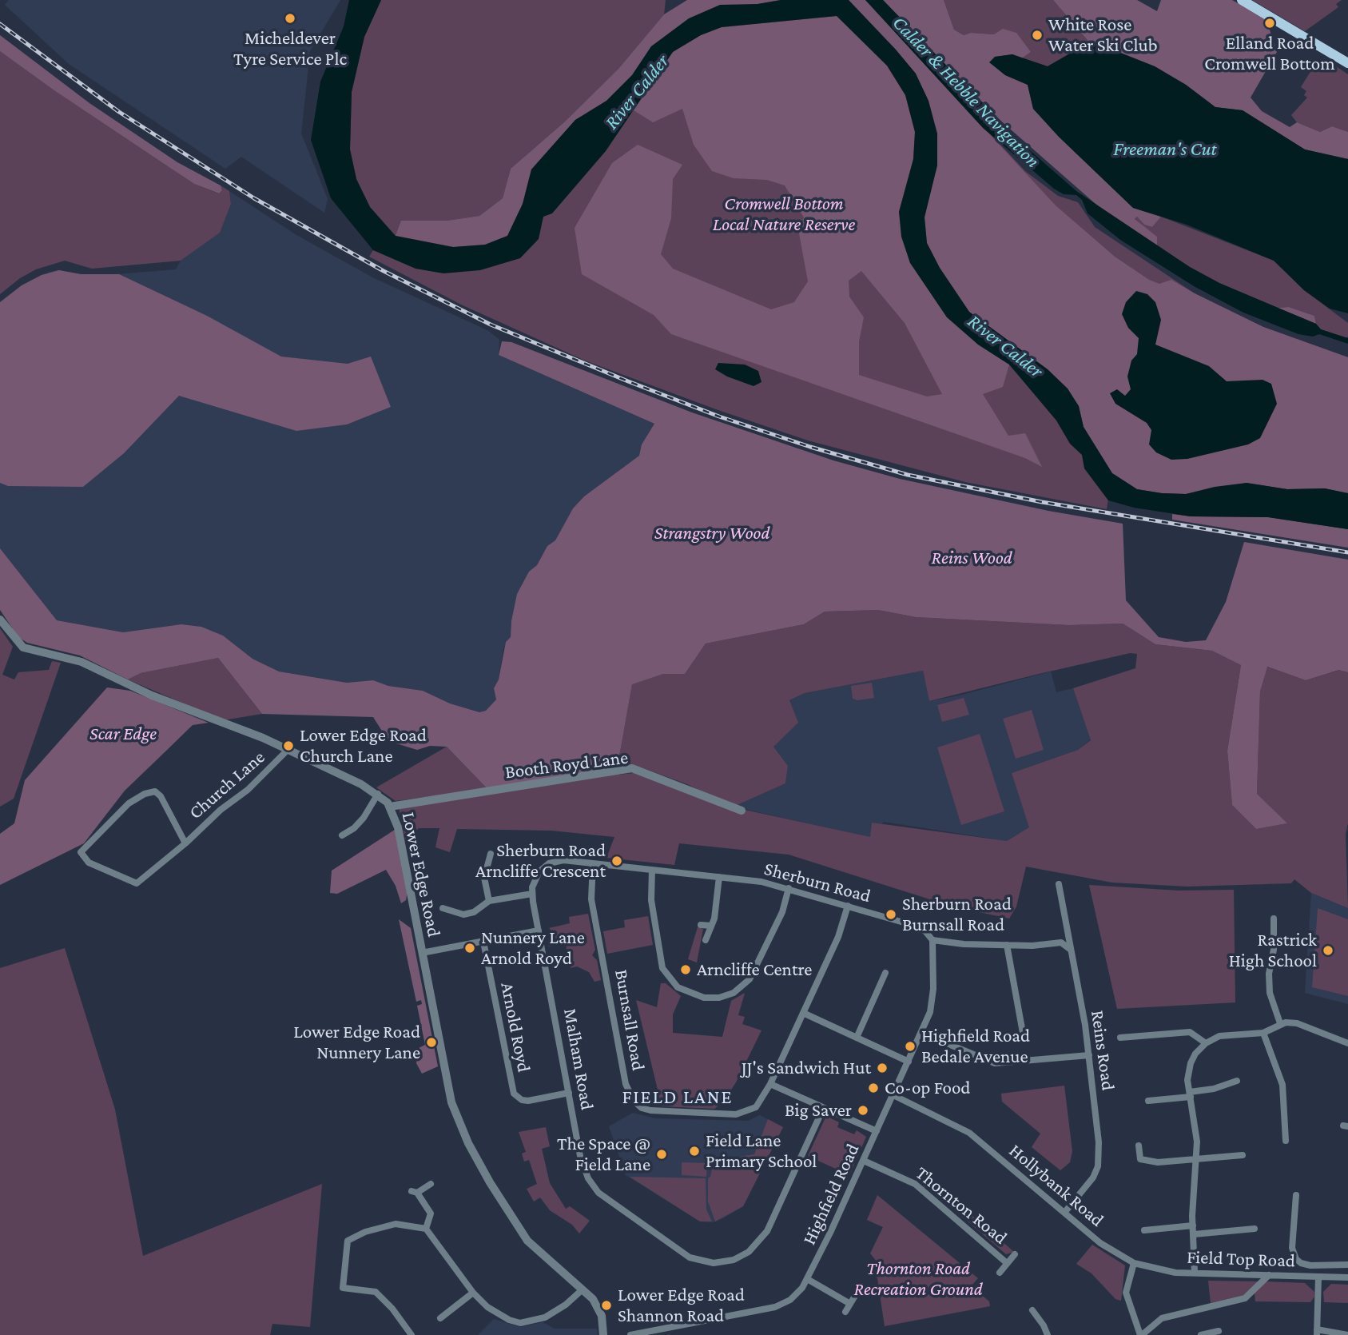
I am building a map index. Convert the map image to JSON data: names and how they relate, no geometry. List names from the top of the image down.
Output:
{
  "streets": {
    "street": [
      "Booth Royd Lane",
      "Church Lane",
      "Lower Edge Road",
      "Sherburn Road",
      "Burnsall Road",
      "Arnold Royd",
      "Reins Road",
      "Malham Road",
      "Hollybank Road",
      "Highfield Road",
      "Thornton Road",
      "Field Top Road"
    ]
  },
  "crossings": [
    ["Booth Royd Lane", "Lower Edge Road"],
    ["Church Lane", "Lower Edge Road"],
    ["Sherburn Road", "Burnsall Road"],
    ["Sherburn Road", "Reins Road"],
    ["Sherburn Road", "Malham Road"],
    ["Sherburn Road", "Highfield Road"],
    ["Arnold Royd", "Malham Road"],
    ["Reins Road", "Hollybank Road"],
    ["Hollybank Road", "Highfield Road"],
    ["Hollybank Road", "Field Top Road"],
    ["Highfield Road", "Thornton Road"]
  ],
  "districts": ["FIELD LANE"],
  "water": ["River Calder", "Calder & Hebble Navigation", "Freeman's Cut"],
  "parks": [
    "Cromwell Bottom Local Nature Reserve",
    "Strangstry Wood",
    "Reins Wood",
    "Scar Edge",
    "Thornton Road Recreation Ground"
  ],
  "places": [
    "Micheldever Tyre Service Plc",
    "Elland Road Cromwell Bottom",
    "White Rose Water Ski Club",
    "Lower Edge Road Church Lane",
    "Sherburn Road Arncliffe Crescent",
    "Sherburn Road Burnsall Road",
    "Nunnery Lane Arnold Royd",
    "Rastrick High School",
    "Arncliffe Centre",
    "Lower Edge Road Nunnery Lane",
    "Highfield Road Bedale Avenue",
    "JJ's Sandwich Hut",
    "Co-op Food",
    "Big Saver",
    "Field Lane Primary School",
    "The Space @ Field Lane",
    "Lower Edge Road Shannon Road"
  ]
}
